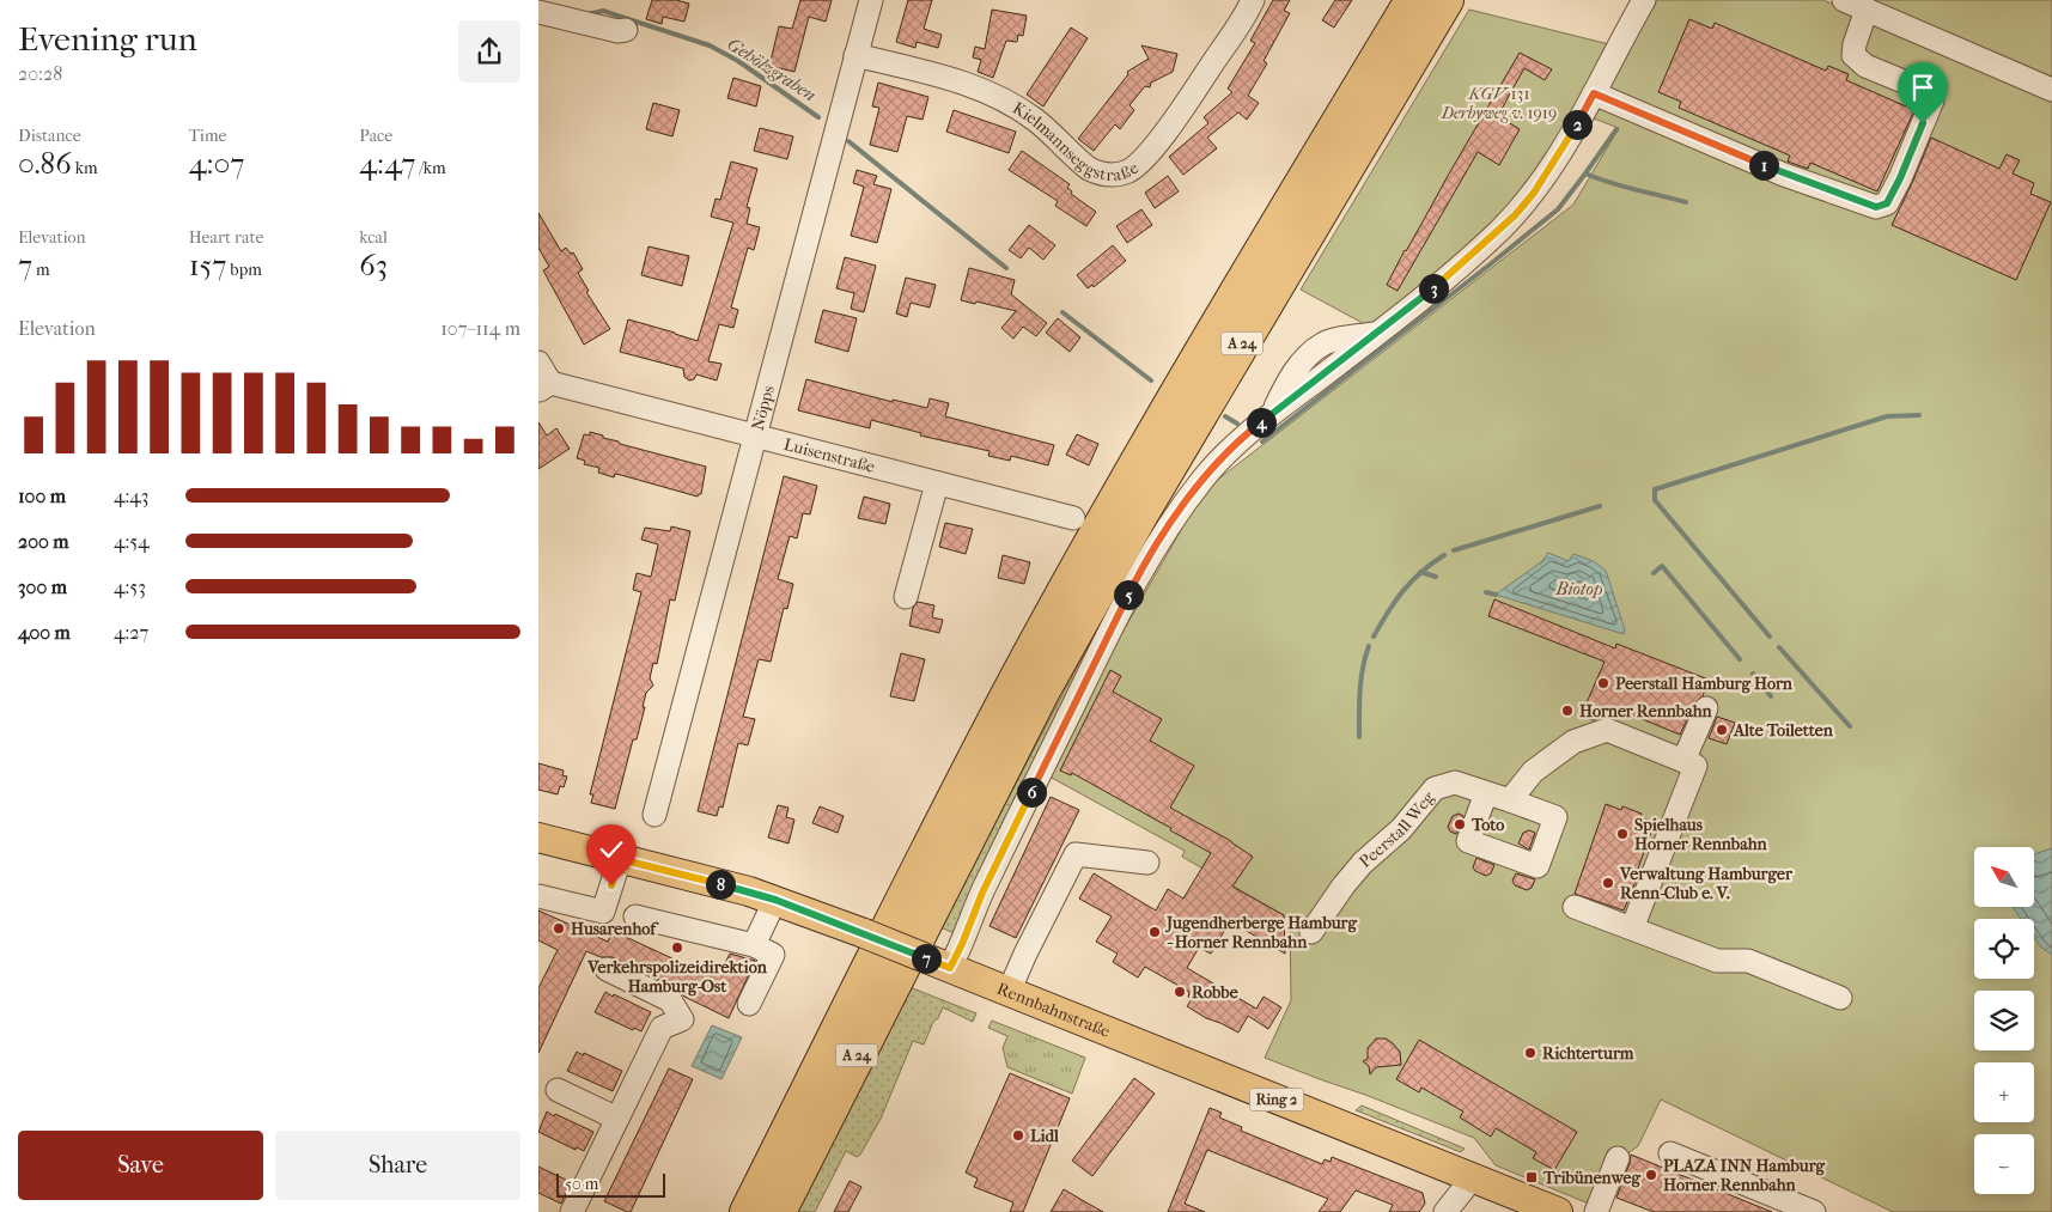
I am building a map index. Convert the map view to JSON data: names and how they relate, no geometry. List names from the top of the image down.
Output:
{
  "streets": {
    "highway": ["A 24"],
    "main road": ["Rennbahnstraße", "Ring 2"],
    "street": [
      "Kielmannseggstraße",
      "Nöpps",
      "Luisenstraße",
      "Peerstall Weg"
    ]
  },
  "crossings": [
    ["Kielmannseggstraße", "Nöpps"],
    ["Nöpps", "Luisenstraße"]
  ],
  "water": ["Gehölzgraben", "Biotop"],
  "parks": ["KGV 131 Derbyweg v. 1919"],
  "places": {
    "other": [
      "Peerstall Hamburg Horn",
      "Horner Rennbahn",
      "Alte Toiletten",
      "Toto",
      "Spielhaus Horner Rennbahn",
      "Verwaltung Hamburger Renn-Club e. V.",
      "Husarenhof",
      "Jugendherberge Hamburg - Horner Rennbahn",
      "Verkehrspolizeidirektion Hamburg-Ost",
      "Robbe",
      "Richterturm",
      "Lidl",
      "PLAZA INN Hamburg Horner Rennbahn"
    ],
    "transit": ["Tribünenweg"]
  },
  "scale_bar": "50 m",
  "north": "top left",
  "page": {
    "heading": ["Evening run", "20:28"],
    "stats": [
      ["Distance", "0.86 km"],
      ["Time", "4:07"],
      ["Pace", "4:47 /km"],
      ["Elevation", "7 m"],
      ["Heart rate", "157 bpm"],
      ["kcal", "63"]
    ],
    "pins": [
      "2",
      "1",
      "3",
      "4",
      "5",
      "6",
      "8",
      "7"
    ],
    "chart": ["Elevation", "107–114 m"],
    "list": [
      {
        "name": "100 m",
        "note": "4:43"
      },
      {
        "name": "200 m",
        "note": "4:54"
      },
      {
        "name": "300 m",
        "note": "4:53"
      },
      {
        "name": "400 m",
        "note": "4:27"
      }
    ],
    "map_buttons": ["+", "−"],
    "buttons": ["Save", "Share"],
    "scale": "50 m"
  }
}
